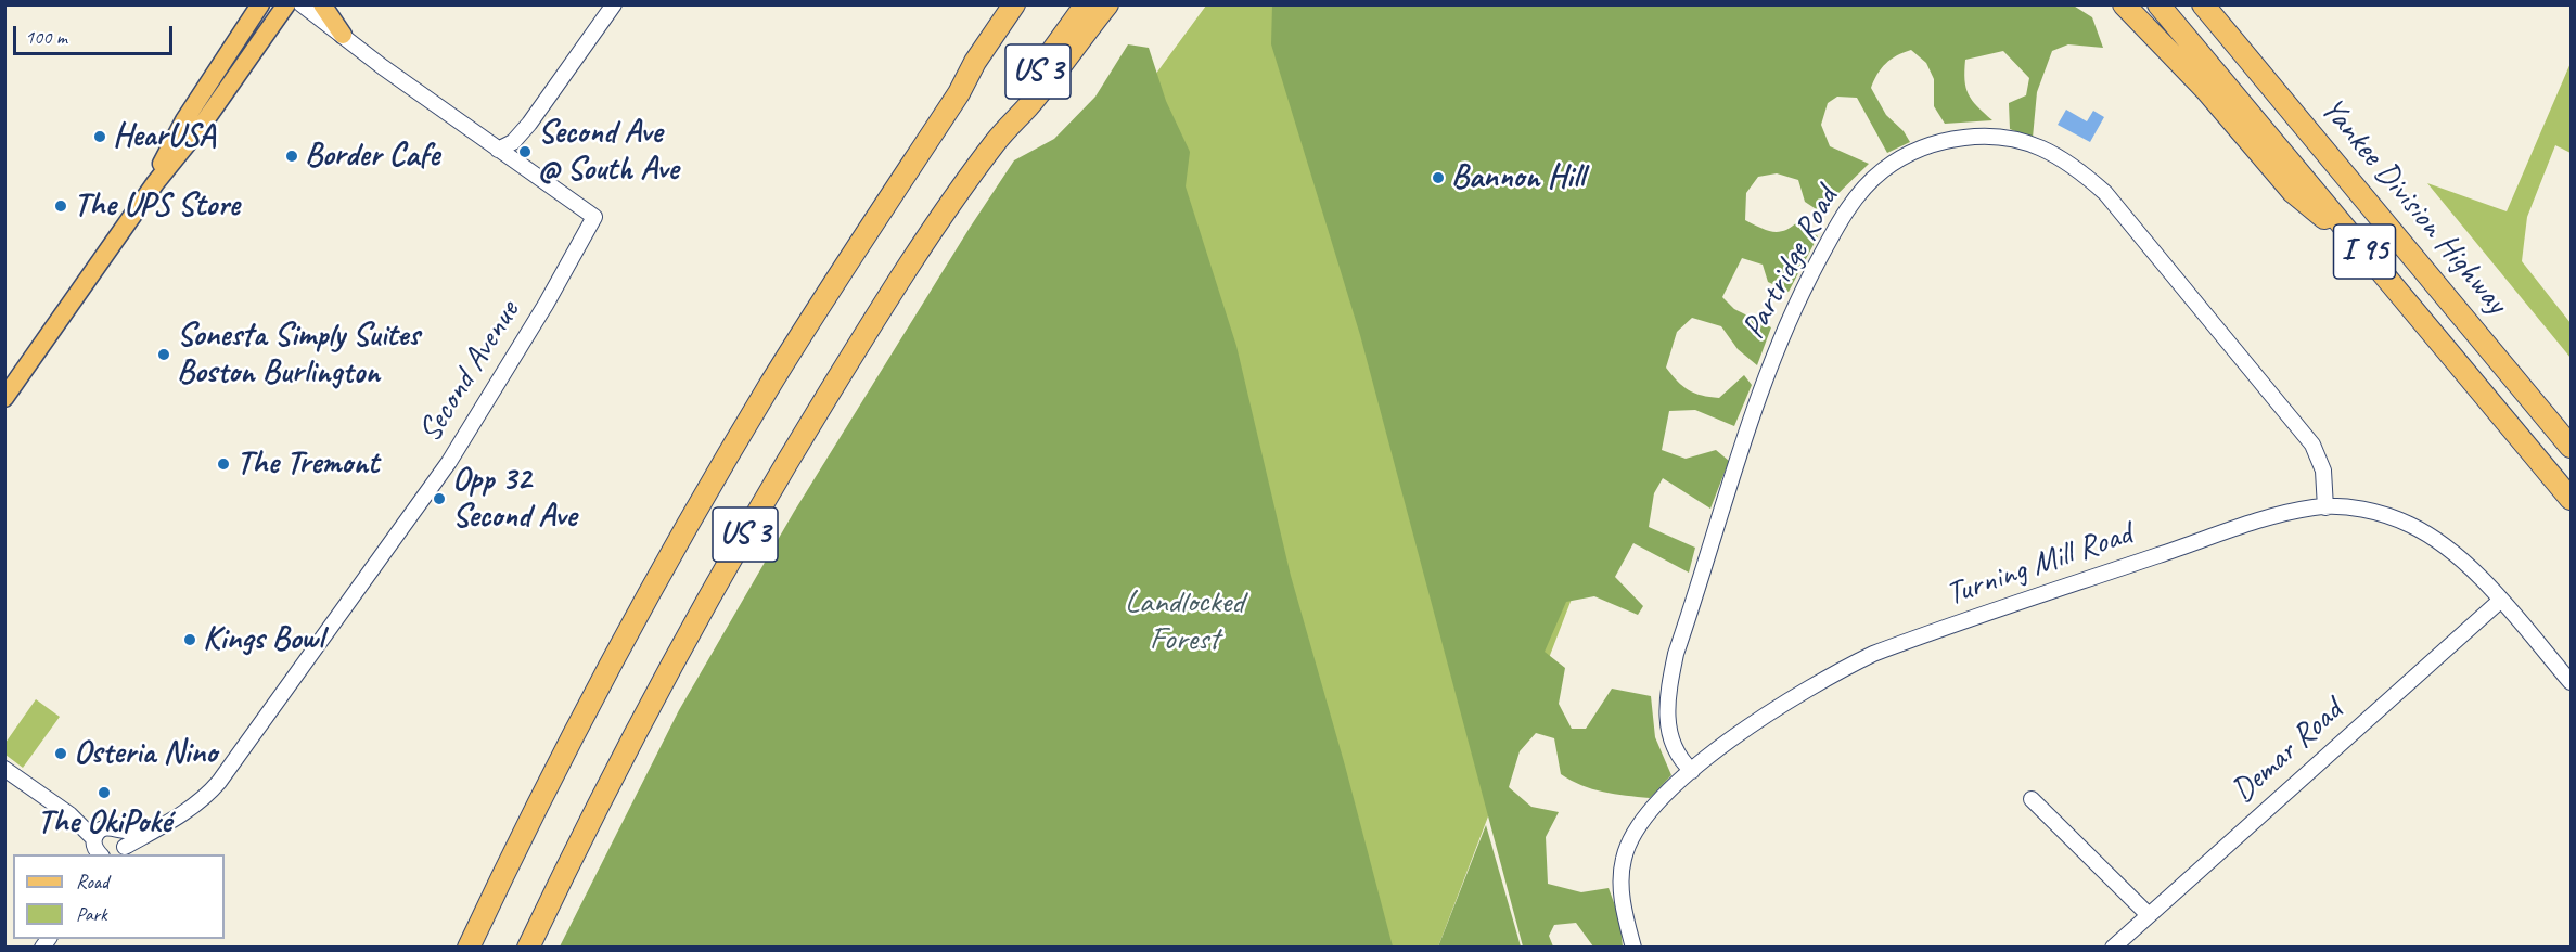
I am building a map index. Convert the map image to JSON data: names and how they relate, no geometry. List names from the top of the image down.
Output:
{
  "streets": {
    "highway": ["US 3", "Yankee Division Highway", "I 95"],
    "street": [
      "Partridge Road",
      "Second Avenue",
      "Turning Mill Road",
      "Demar Road"
    ]
  },
  "crossings": [
    ["Partridge Road", "Turning Mill Road"],
    ["Turning Mill Road", "Demar Road"]
  ],
  "parks": ["Landlocked Forest"],
  "places": [
    "HearUSA",
    "Second Ave @ South Ave",
    "Border Cafe",
    "Bannon Hill",
    "The UPS Store",
    "Sonesta Simply Suites Boston Burlington",
    "The Tremont",
    "Opp 32 Second Ave",
    "Kings Bowl",
    "Osteria Nino",
    "The OkiPoké"
  ],
  "legend": ["Road", "Park"],
  "scale_bar": "100 m"
}
